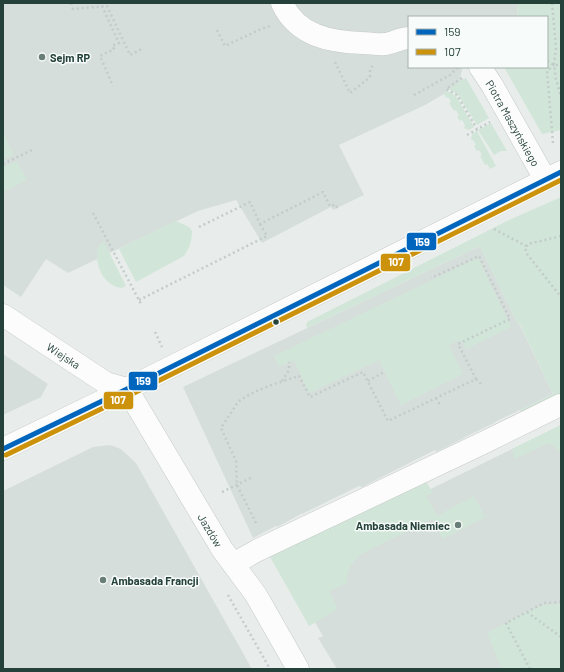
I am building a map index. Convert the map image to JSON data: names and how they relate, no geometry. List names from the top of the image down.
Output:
{
  "streets": {
    "street": ["Piotra Maszyńskiego", "Wiejska", "Jazdów"]
  },
  "crossings": [
    ["Wiejska", "Jazdów"]
  ],
  "places": ["Sejm RP", "Ambasada Niemiec", "Ambasada Francji"],
  "lines": ["transit line 159", "transit line 107"],
  "legend": ["159", "107"]
}
